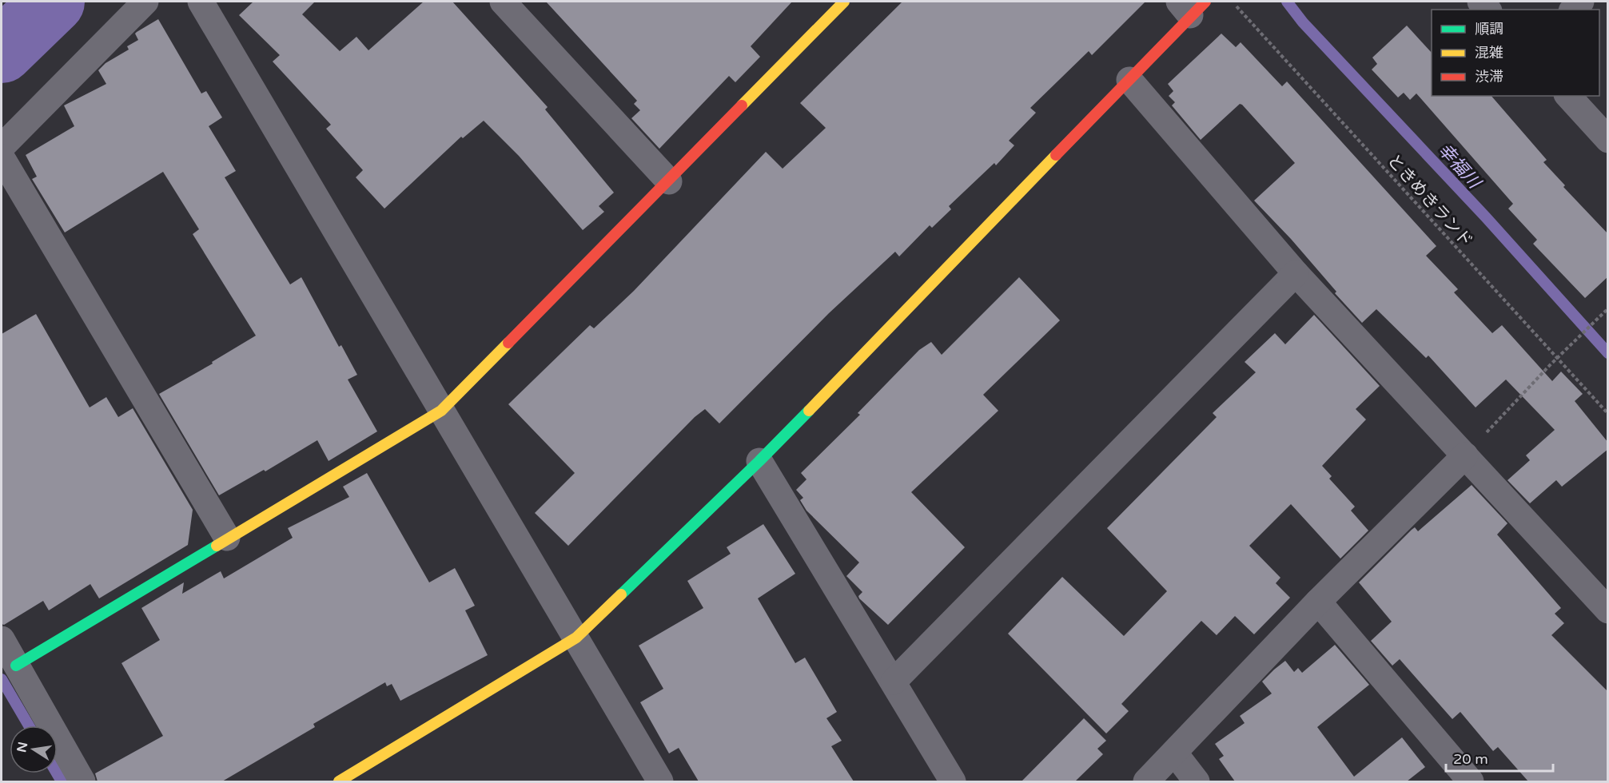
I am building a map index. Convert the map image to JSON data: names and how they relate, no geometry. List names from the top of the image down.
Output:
{
  "streets": {
    "path": ["ときめきランド"]
  },
  "water": ["幸福川"],
  "legend": ["順調", "混雑", "渋滞"],
  "scale_bar": "20 m",
  "north": "left"
}
